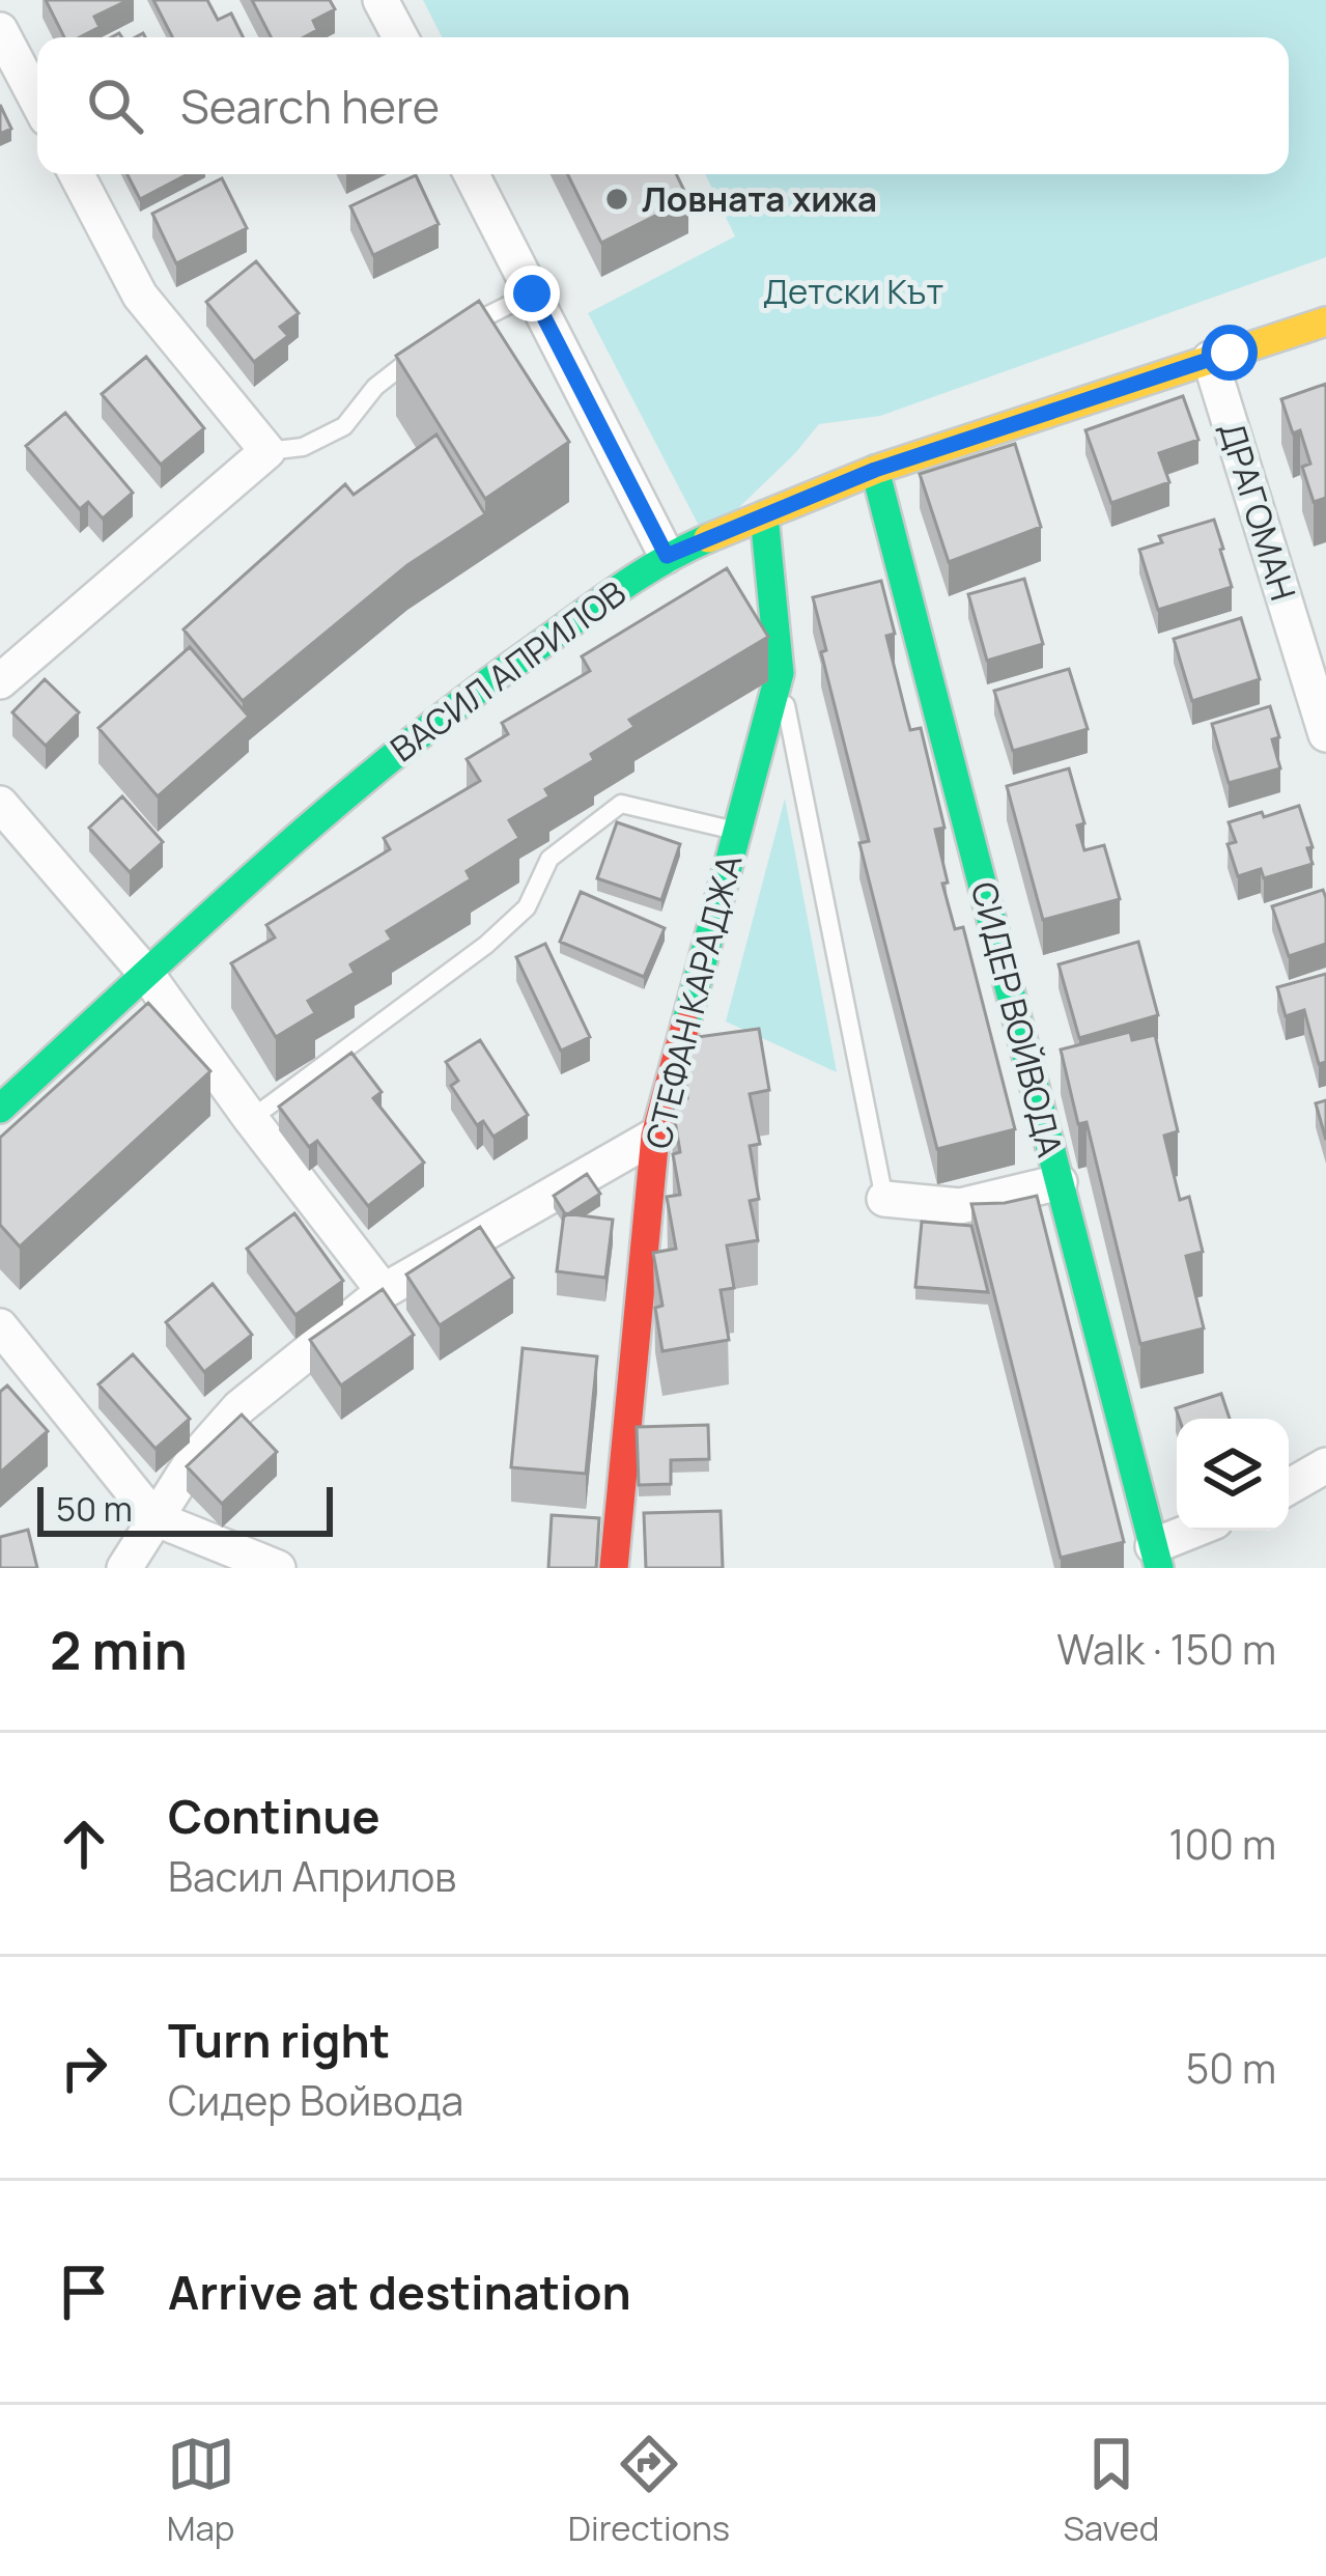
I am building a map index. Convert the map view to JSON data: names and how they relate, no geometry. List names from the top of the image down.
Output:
{
  "streets": {
    "street": [
      "ДРАГОМАН",
      "ВАСИЛ АПРИЛОВ",
      "СТЕФАН КАРАДЖА",
      "СИДЕР ВОЙВОДА"
    ]
  },
  "crossings": [
    ["ДРАГОМАН", "ВАСИЛ АПРИЛОВ"],
    ["ВАСИЛ АПРИЛОВ", "СТЕФАН КАРАДЖА"],
    ["ВАСИЛ АПРИЛОВ", "СИДЕР ВОЙВОДА"]
  ],
  "parks": ["Детски Кът"],
  "places": ["Ловната хижа"],
  "scale_bar": "50 m",
  "page": {
    "search": "Search here",
    "scale": "50 m",
    "heading": ["2 min", "Walk · 150 m"],
    "list": [
      ["Continue", "Васил Априлов", "100 m"],
      ["Turn right", "Сидер Войвода", "50 m"],
      "Arrive at destination"
    ],
    "nav": ["Map", "Directions", "Saved"]
  }
}
